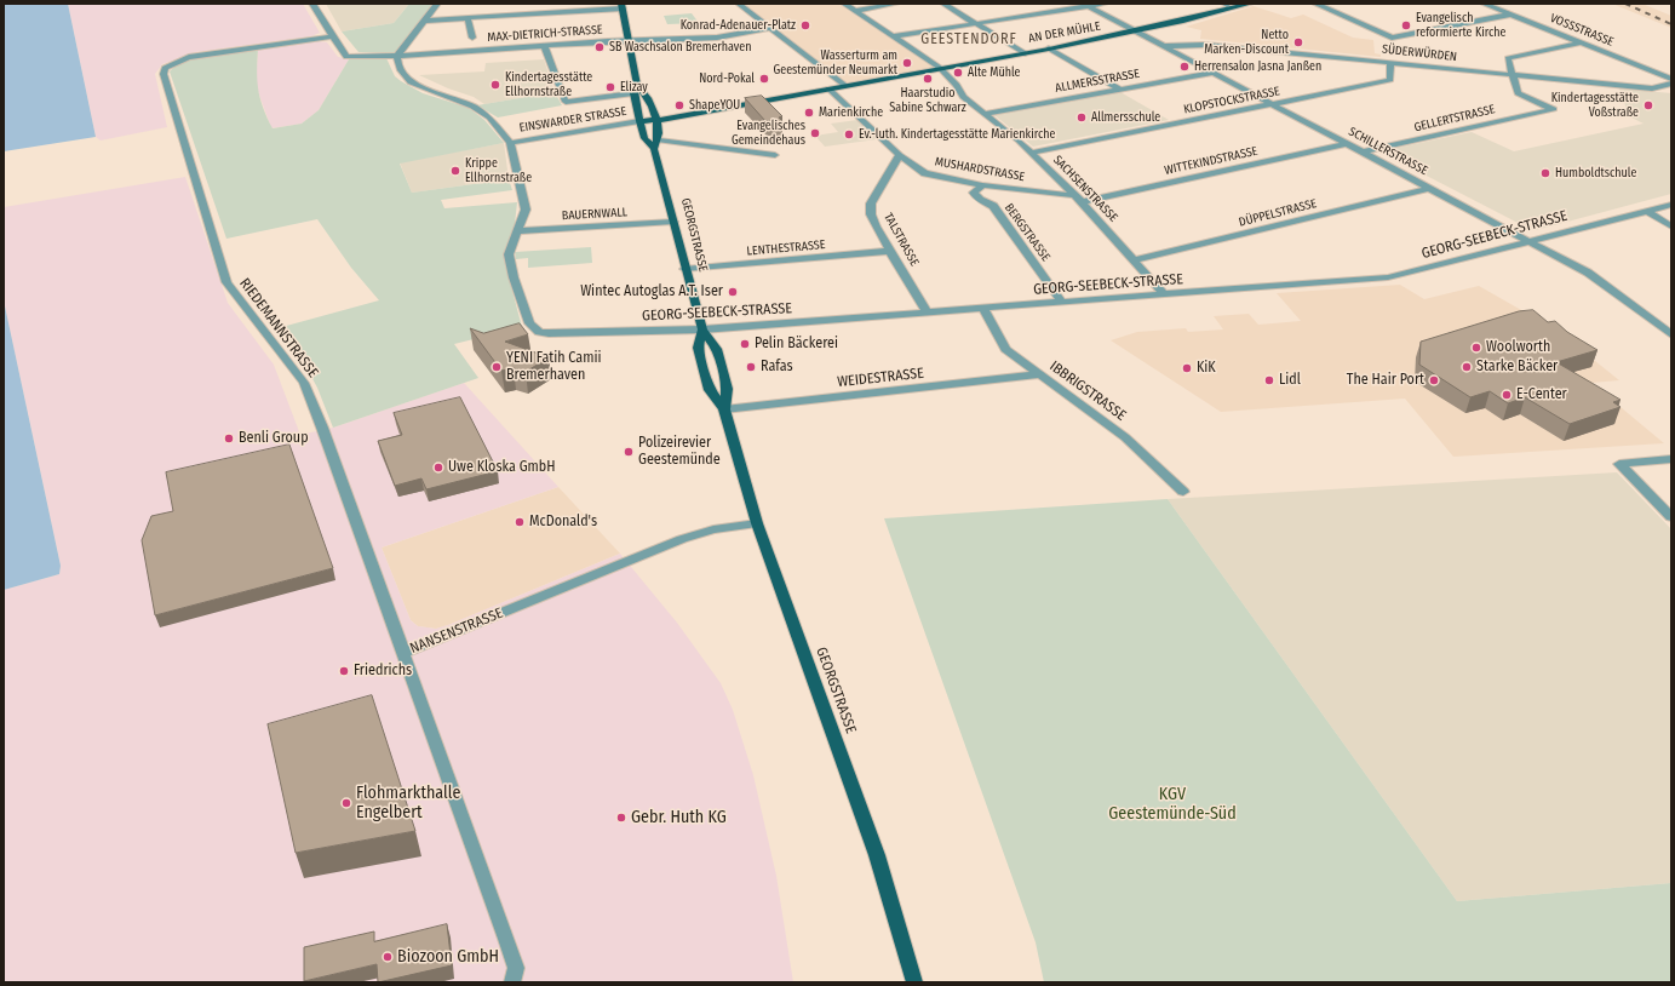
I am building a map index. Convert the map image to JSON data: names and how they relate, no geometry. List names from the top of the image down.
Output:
{
  "streets": {
    "main road": ["AN DER MÜHLE", "GEORGSTRASSE"],
    "street": [
      "VOSSSTRASSE",
      "MAX-DIETRICH-STRASSE",
      "SÜDERWÜRDEN",
      "ALLMERSSTRASSE",
      "KLOPSTOCKSTRASSE",
      "GELLERTSTRASSE",
      "EINSWARDER STRASSE",
      "SCHILLERSTRASSE",
      "WITTEKINDSTRASSE",
      "MUSHARDSTRASSE",
      "SACHSENSTRASSE",
      "DÜPPELSTRASSE",
      "BAUERNWALL",
      "BERGSTRASSE",
      "GEORG-SEEBECK-STRASSE",
      "TALSTRASSE",
      "LENTHESTRASSE",
      "RIEDEMANNSTRASSE",
      "WEIDESTRASSE",
      "IBBRIGSTRASSE",
      "NANSENSTRASSE"
    ]
  },
  "crossings": [
    ["AN DER MÜHLE", "EINSWARDER STRASSE"],
    ["AN DER MÜHLE", "SCHILLERSTRASSE"],
    ["AN DER MÜHLE", "MUSHARDSTRASSE"],
    ["AN DER MÜHLE", "SACHSENSTRASSE"],
    ["AN DER MÜHLE", "GEORGSTRASSE"],
    ["MAX-DIETRICH-STRASSE", "GEORGSTRASSE"],
    ["MAX-DIETRICH-STRASSE", "RIEDEMANNSTRASSE"],
    ["SÜDERWÜRDEN", "KLOPSTOCKSTRASSE"],
    ["SÜDERWÜRDEN", "GELLERTSTRASSE"],
    ["SÜDERWÜRDEN", "SCHILLERSTRASSE"],
    ["ALLMERSSTRASSE", "SCHILLERSTRASSE"],
    ["ALLMERSSTRASSE", "SACHSENSTRASSE"],
    ["KLOPSTOCKSTRASSE", "SCHILLERSTRASSE"],
    ["KLOPSTOCKSTRASSE", "SACHSENSTRASSE"],
    ["GELLERTSTRASSE", "SCHILLERSTRASSE"],
    ["EINSWARDER STRASSE", "GEORGSTRASSE"],
    ["SCHILLERSTRASSE", "WITTEKINDSTRASSE"],
    ["SCHILLERSTRASSE", "DÜPPELSTRASSE"],
    ["SCHILLERSTRASSE", "GEORG-SEEBECK-STRASSE"],
    ["WITTEKINDSTRASSE", "SACHSENSTRASSE"],
    ["MUSHARDSTRASSE", "SACHSENSTRASSE"],
    ["MUSHARDSTRASSE", "BERGSTRASSE"],
    ["MUSHARDSTRASSE", "TALSTRASSE"],
    ["SACHSENSTRASSE", "DÜPPELSTRASSE"],
    ["SACHSENSTRASSE", "GEORG-SEEBECK-STRASSE"],
    ["BAUERNWALL", "GEORGSTRASSE"],
    ["BAUERNWALL", "GEORG-SEEBECK-STRASSE"],
    ["BERGSTRASSE", "GEORG-SEEBECK-STRASSE"],
    ["GEORGSTRASSE", "GEORG-SEEBECK-STRASSE"],
    ["GEORGSTRASSE", "LENTHESTRASSE"],
    ["GEORGSTRASSE", "WEIDESTRASSE"],
    ["GEORGSTRASSE", "NANSENSTRASSE"],
    ["GEORG-SEEBECK-STRASSE", "TALSTRASSE"],
    ["GEORG-SEEBECK-STRASSE", "IBBRIGSTRASSE"],
    ["TALSTRASSE", "LENTHESTRASSE"],
    ["RIEDEMANNSTRASSE", "NANSENSTRASSE"],
    ["WEIDESTRASSE", "IBBRIGSTRASSE"]
  ],
  "districts": ["GEESTENDORF"],
  "parks": ["KGV Geestemünde-Süd"],
  "places": [
    "Konrad-Adenauer-Platz",
    "Evangelisch reformierte Kirche",
    "Netto Marken-Discount",
    "SB Waschsalon Bremerhaven",
    "Wasserturm am Geestemünder Neumarkt",
    "Herrensalon Jasna Janßen",
    "Alte Mühle",
    "Nord-Pokal",
    "Haarstudio Sabine Schwarz",
    "Kindertagesstätte Ellhornstraße",
    "Elizay",
    "ShapeYOU",
    "Kindertagesstätte Voßstraße",
    "Marienkirche",
    "Allmersschule",
    "Evangelisches Gemeindehaus",
    "Ev.-luth. Kindertagesstätte Marienkirche",
    "Krippe Ellhornstraße",
    "Humboldtschule",
    "Wintec Autoglas A.T. Iser",
    "Pelin Bäckerei",
    "Woolworth",
    "YENI Fatih Camii Bremerhaven",
    "Rafas",
    "Starke Bäcker",
    "KiK",
    "Lidl",
    "The Hair Port",
    "E-Center",
    "Benli Group",
    "Polizeirevier Geestemünde",
    "Uwe Kloska GmbH",
    "McDonald's",
    "Friedrichs",
    "Flohmarkthalle Engelbert",
    "Gebr. Huth KG",
    "Biozoon GmbH"
  ]
}
